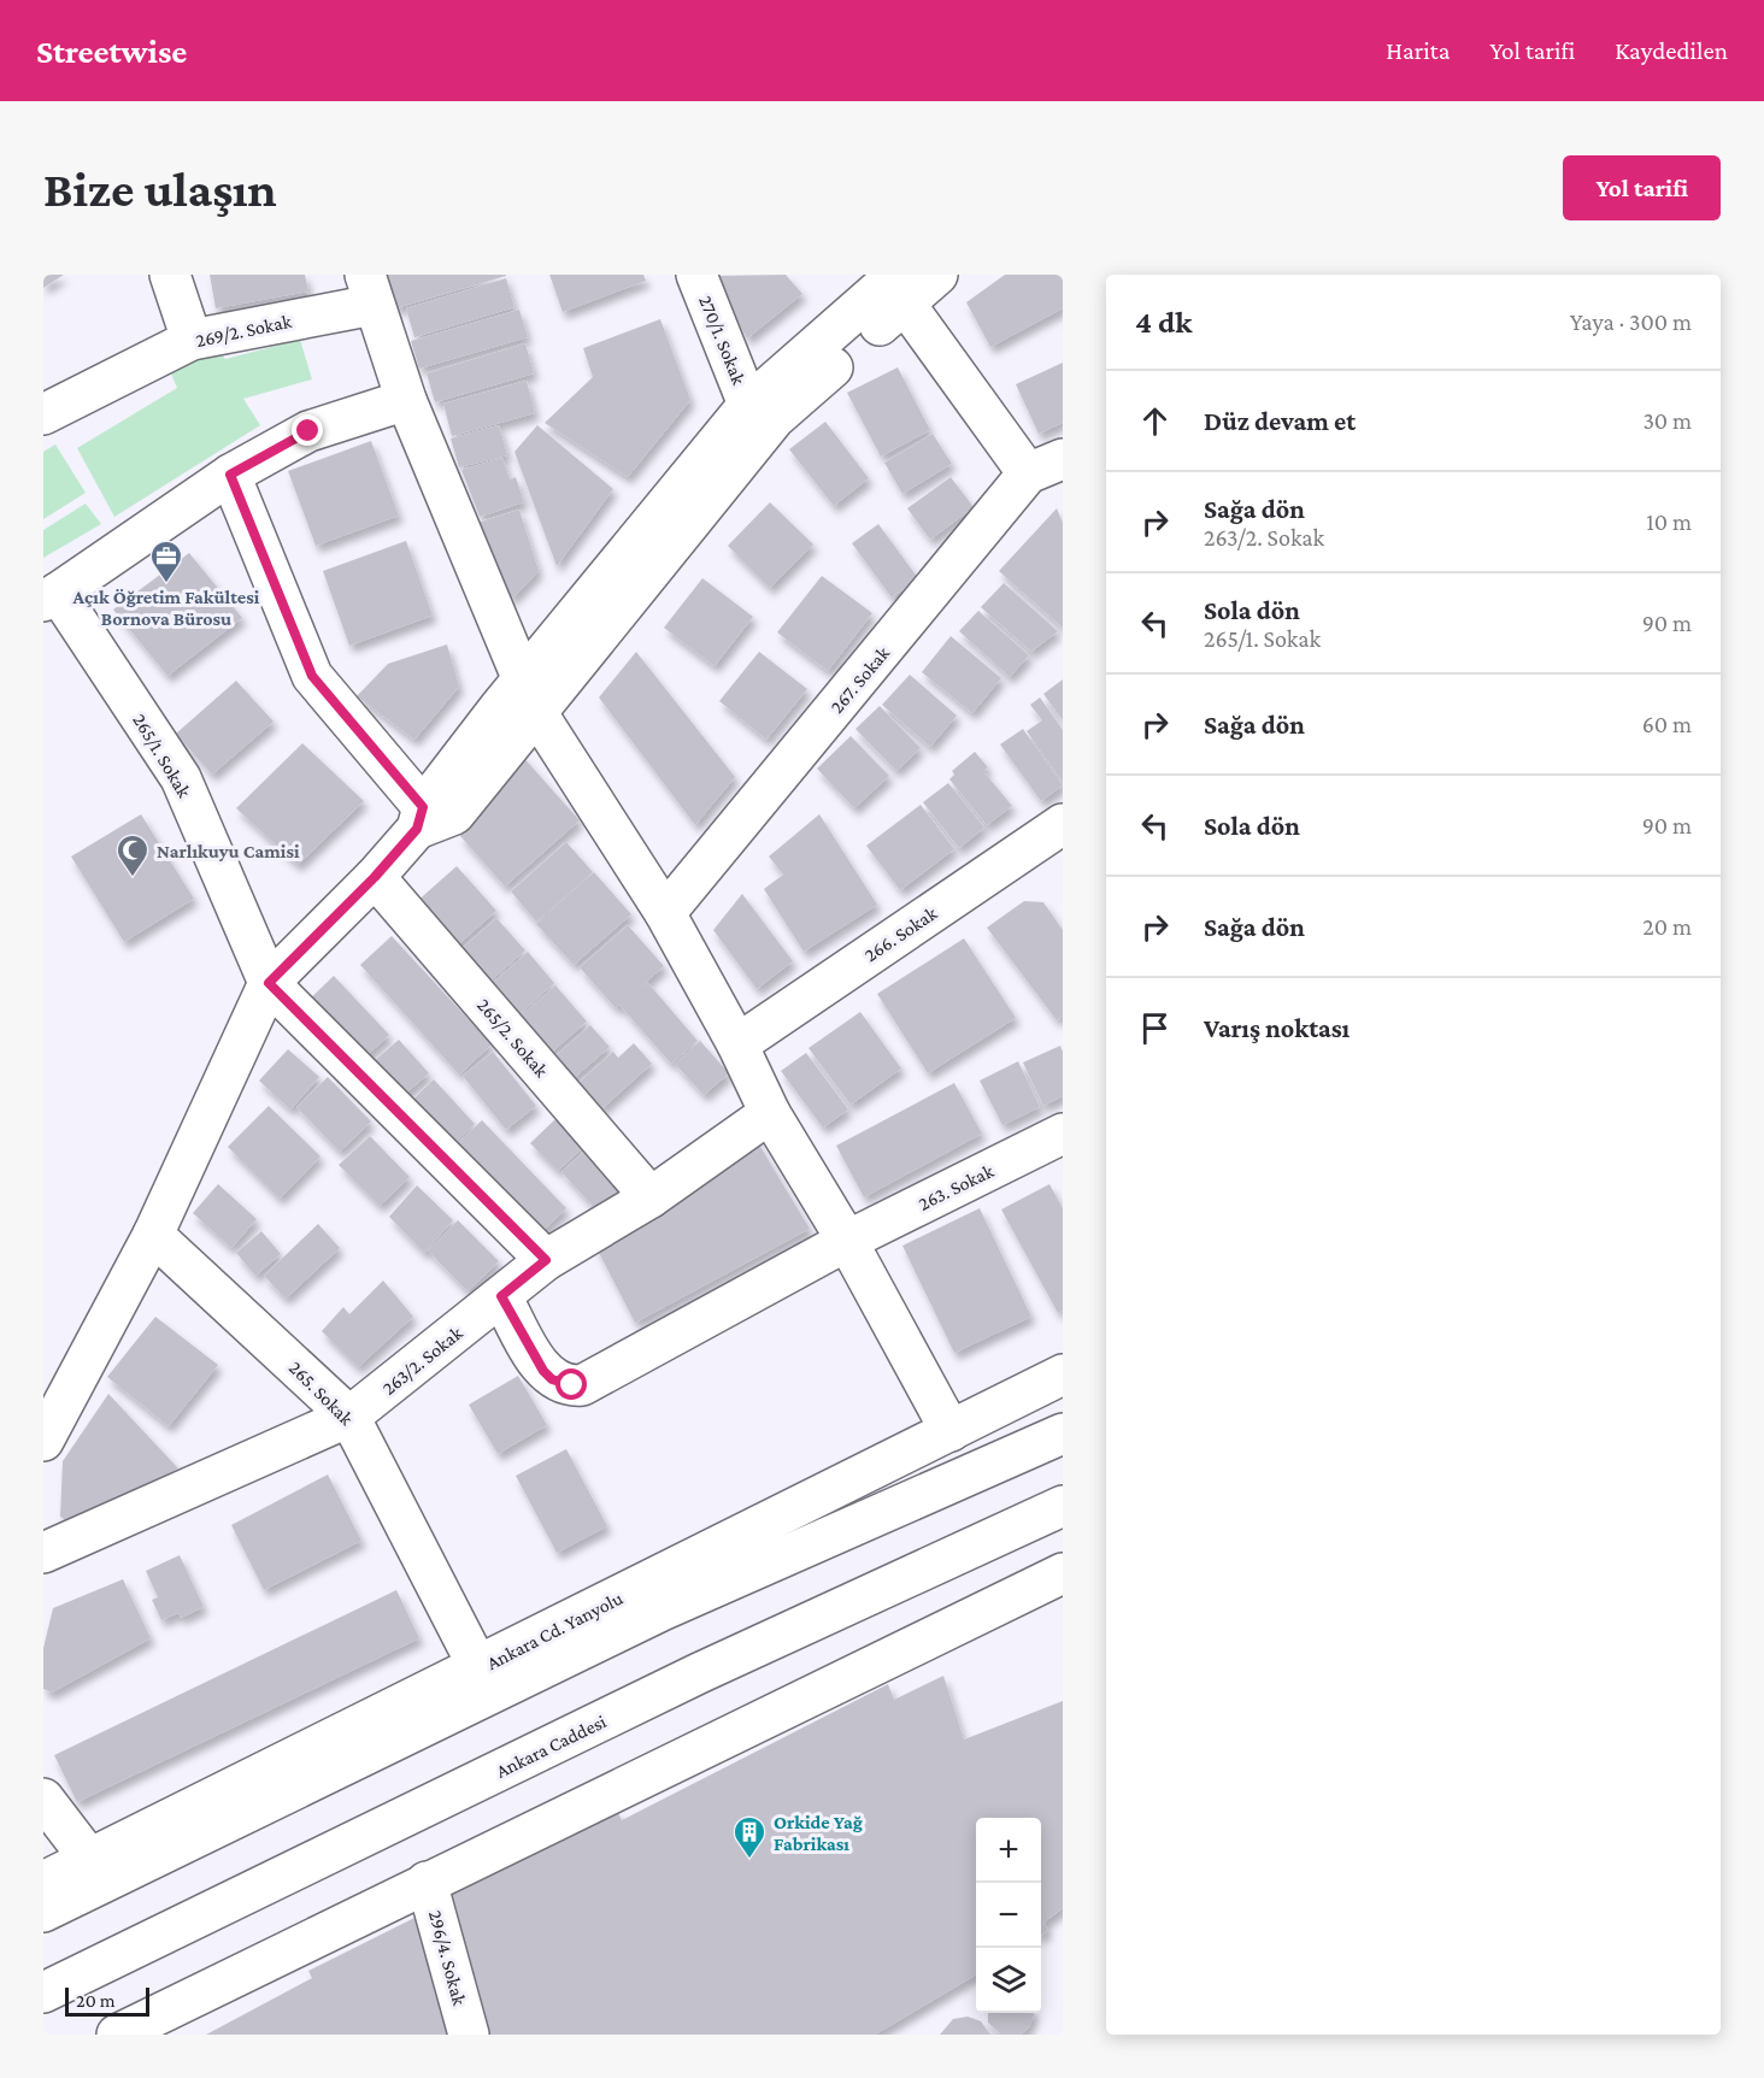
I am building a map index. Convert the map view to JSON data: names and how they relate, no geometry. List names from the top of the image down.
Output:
{
  "streets": {
    "main road": [
      "269/2. Sokak",
      "270/1. Sokak",
      "267. Sokak",
      "265/1. Sokak",
      "266. Sokak",
      "265/2. Sokak",
      "263. Sokak",
      "263/2. Sokak",
      "265. Sokak",
      "Ankara Cd. Yanyolu",
      "Ankara Caddesi",
      "296/4. Sokak"
    ]
  },
  "crossings": [
    ["265/1. Sokak", "263/2. Sokak"],
    ["265/2. Sokak", "263/2. Sokak"],
    ["263. Sokak", "263/2. Sokak"],
    ["263/2. Sokak", "265. Sokak"],
    ["265. Sokak", "Ankara Cd. Yanyolu"]
  ],
  "places": {
    "office": ["Açık Öğretim Fakültesi Bornova Bürosu"],
    "mosque": ["Narlıkuyu Camisi"],
    "building": ["Orkide Yağ Fabrikası"]
  },
  "scale_bar": "20 m",
  "page": {
    "header": "Streetwise",
    "nav": ["Harita", "Yol tarifi", "Kaydedilen"],
    "buttons": "Yol tarifi",
    "title": "Bize ulaşın",
    "heading": ["4 dk", "Yaya · 300 m"],
    "list": [
      ["Düz devam et", "30 m"],
      ["Sağa dön", "263/2. Sokak", "10 m"],
      ["Sola dön", "265/1. Sokak", "90 m"],
      ["Sağa dön", "60 m"],
      ["Sola dön", "90 m"],
      ["Sağa dön", "20 m"],
      "Varış noktası"
    ],
    "map_buttons": ["+", "−"],
    "scale": "20 m"
  }
}
